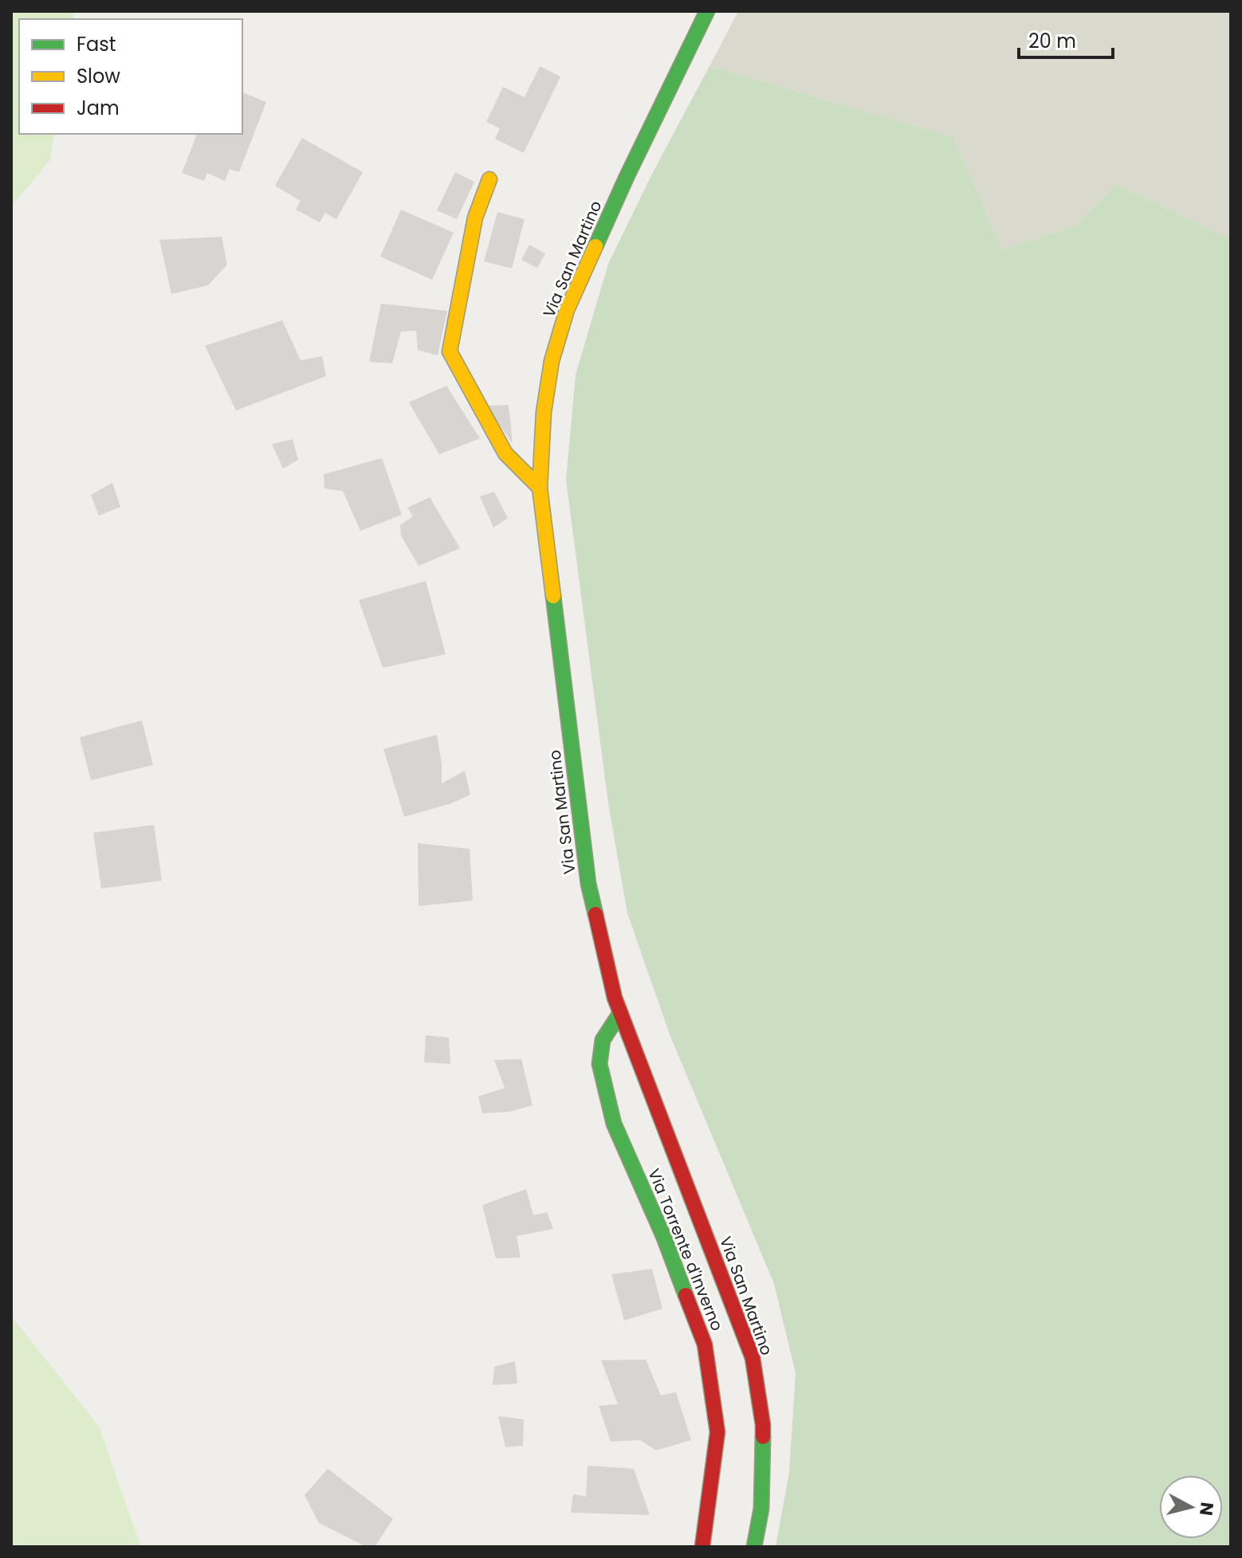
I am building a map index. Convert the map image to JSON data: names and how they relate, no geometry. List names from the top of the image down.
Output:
{
  "streets": {
    "street": ["Via San Martino", "Via Torrente d'Inverno"]
  },
  "crossings": [
    ["Via San Martino", "Via Torrente d'Inverno"]
  ],
  "legend": ["Fast", "Slow", "Jam"],
  "scale_bar": "20 m",
  "north": "right"
}
